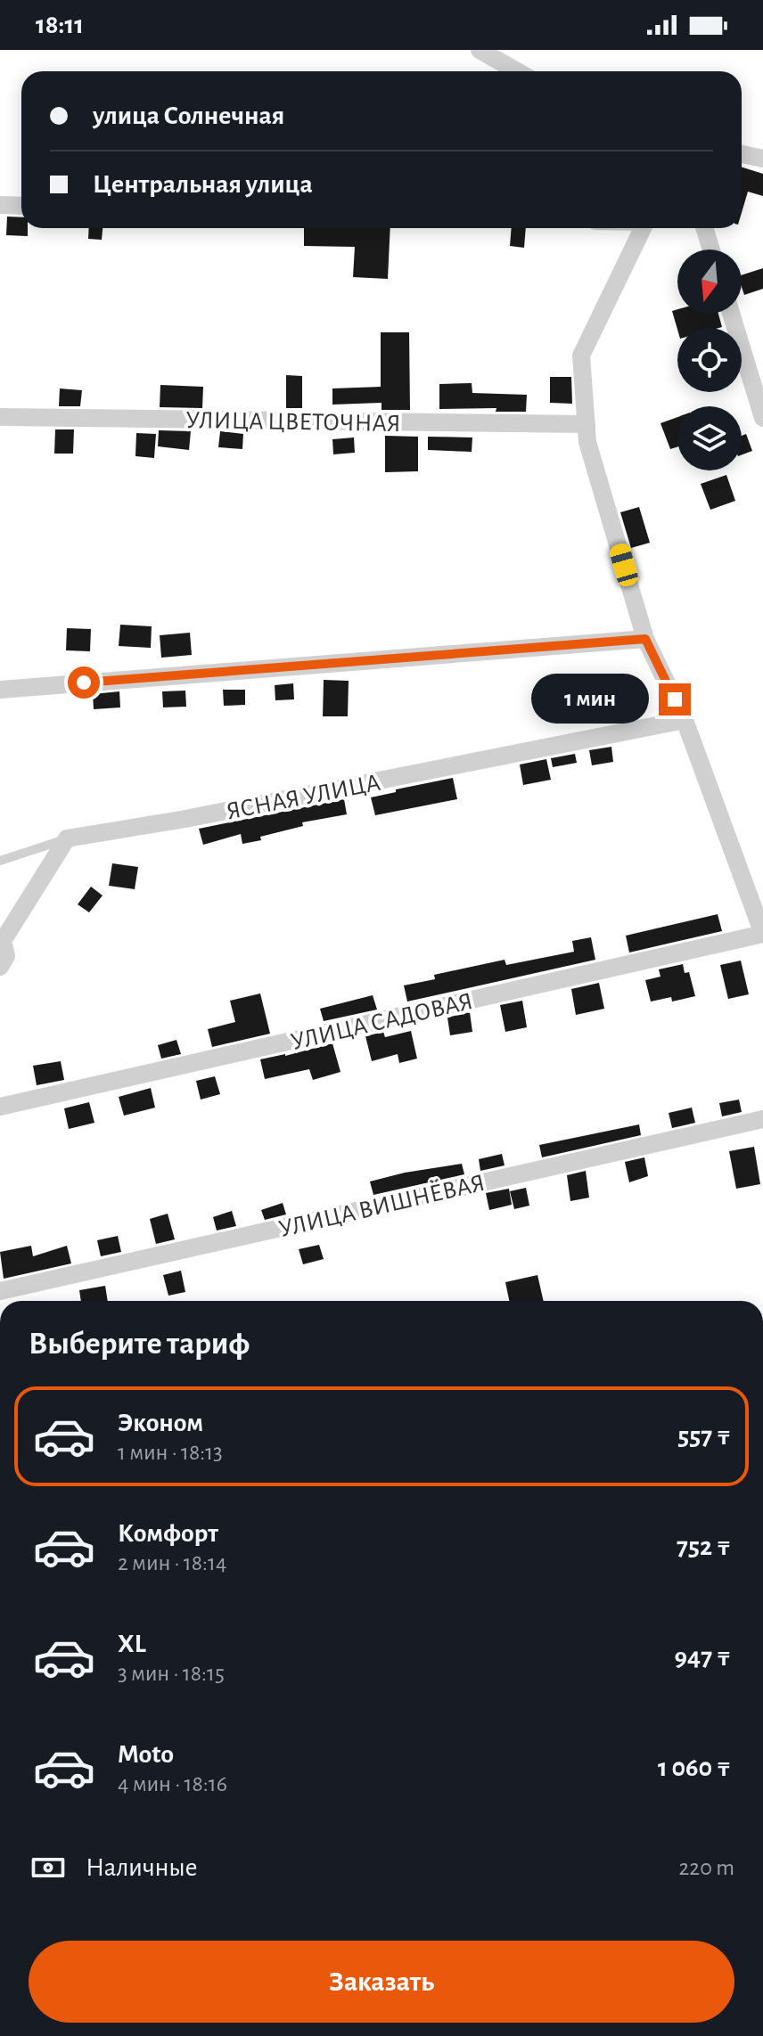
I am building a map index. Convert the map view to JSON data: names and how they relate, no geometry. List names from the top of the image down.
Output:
{
  "streets": {
    "street": [
      "УЛИЦА ЦВЕТОЧНАЯ",
      "ЯСНАЯ УЛИЦА",
      "УЛИЦА САДОВАЯ",
      "УЛИЦА ВИШНЁВАЯ"
    ]
  },
  "north": "bottom",
  "page": {
    "status": "18:11",
    "banner": ["улица Солнечная", "Центральная улица"],
    "bubble": "1 мин",
    "heading": "Выберите тариф",
    "list": [
      {
        "name": "Эконом",
        "note": "1 мин · 18:13",
        "value": "557 ₸"
      },
      {
        "name": "Комфорт",
        "note": "2 мин · 18:14",
        "value": "752 ₸"
      },
      {
        "name": "XL",
        "note": "3 мин · 18:15",
        "value": "947 ₸"
      },
      {
        "name": "Moto",
        "note": "4 мин · 18:16",
        "value": "1 060 ₸"
      }
    ],
    "pay": ["Наличные", "220 m"],
    "buttons": "Заказать"
  }
}
